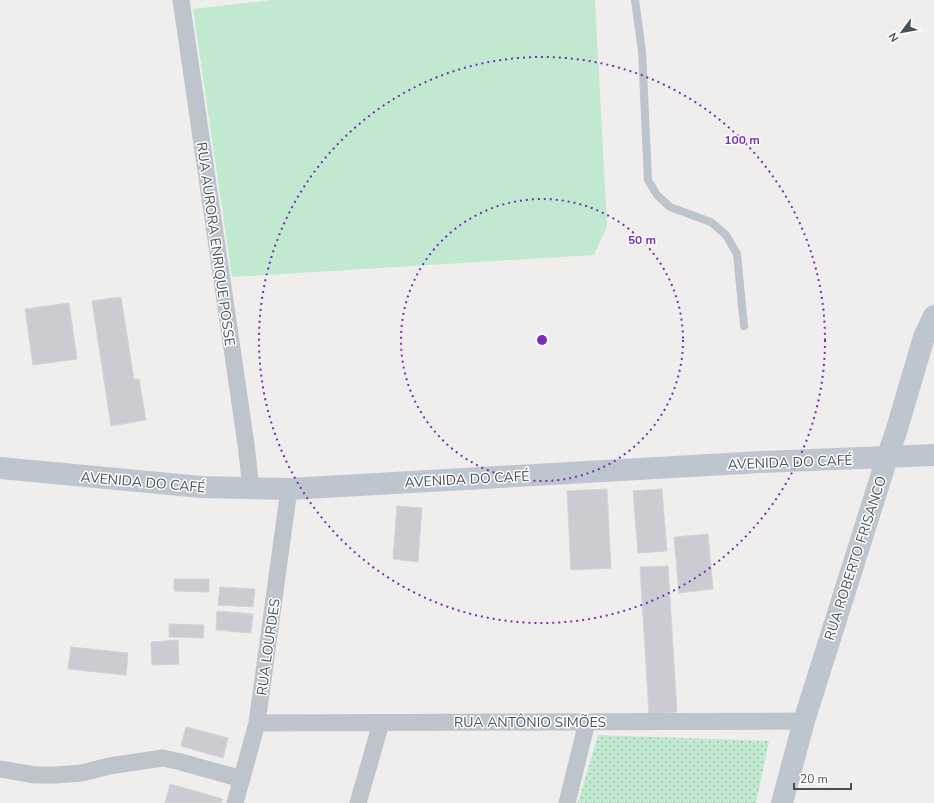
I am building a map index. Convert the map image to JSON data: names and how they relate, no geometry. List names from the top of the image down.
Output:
{
  "streets": {
    "street": [
      "RUA AURORA ENRIQUE POSSE",
      "AVENIDA DO CAFÉ",
      "RUA ROBERTO FRISANCO",
      "RUA LOURDES",
      "RUA ANTÔNIO SIMÕES"
    ]
  },
  "crossings": [
    ["RUA AURORA ENRIQUE POSSE", "AVENIDA DO CAFÉ"],
    ["AVENIDA DO CAFÉ", "RUA ROBERTO FRISANCO"],
    ["AVENIDA DO CAFÉ", "RUA LOURDES"],
    ["RUA ROBERTO FRISANCO", "RUA ANTÔNIO SIMÕES"],
    ["RUA LOURDES", "RUA ANTÔNIO SIMÕES"]
  ],
  "scale_bar": "20 m",
  "north": "bottom left",
  "rings": ["100 m", "50 m"]
}
